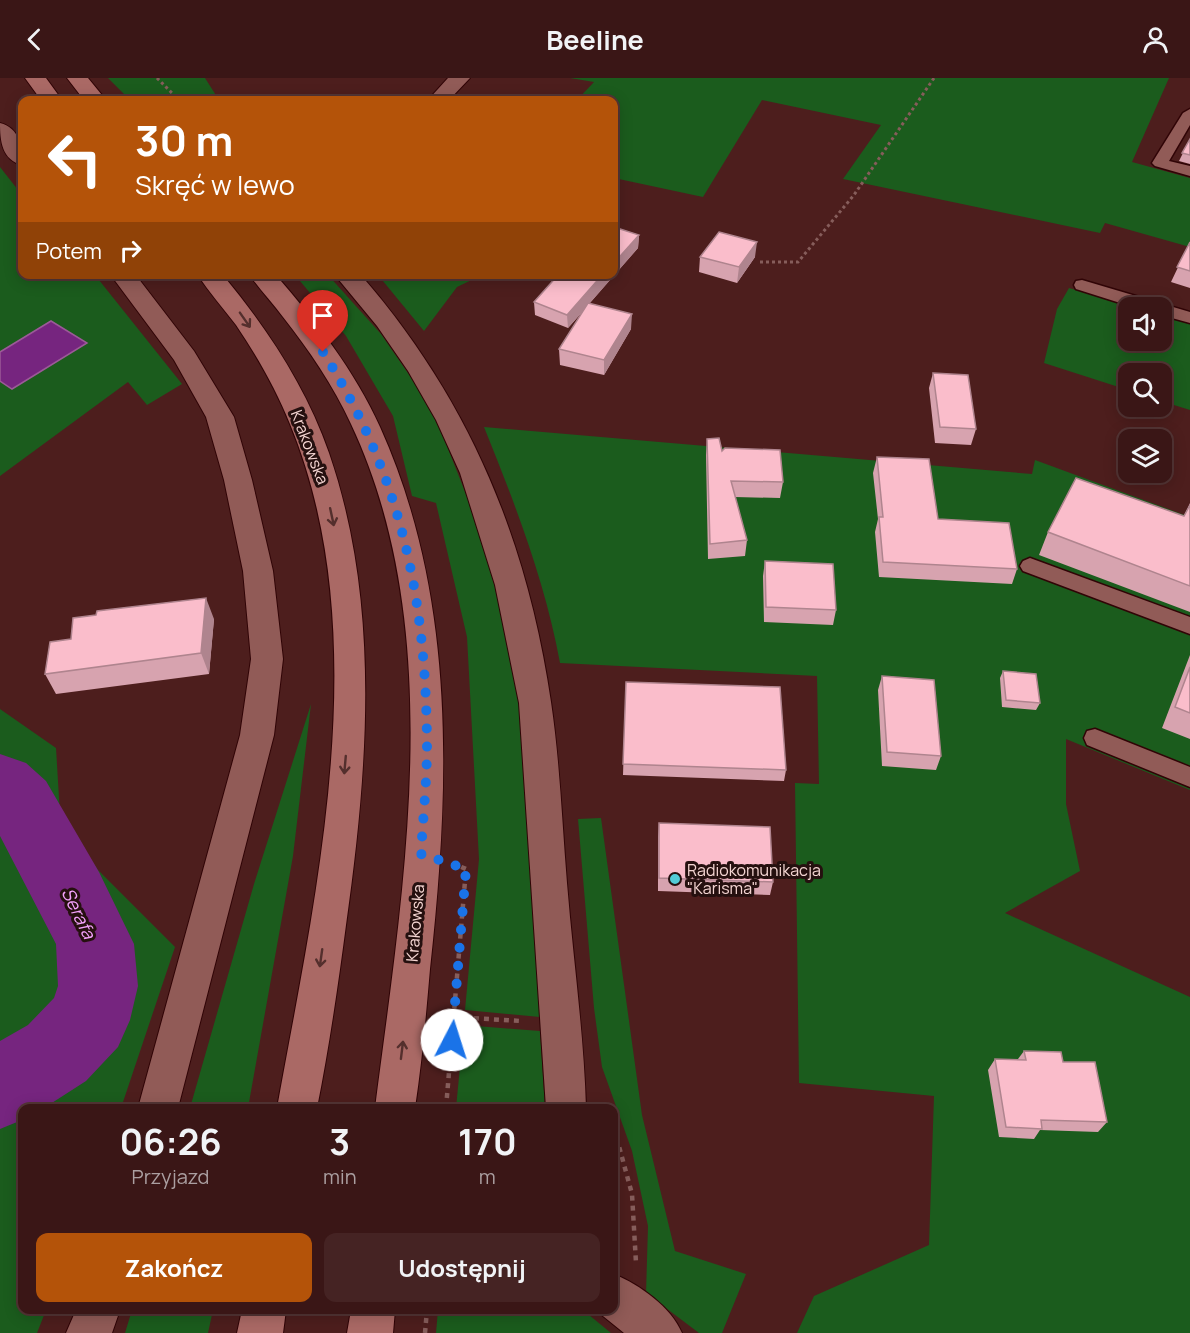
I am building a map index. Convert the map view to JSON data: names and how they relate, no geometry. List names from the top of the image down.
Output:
{
  "streets": {
    "main road": ["Krakowska"]
  },
  "water": ["Serafa"],
  "places": ["Radiokomunikacja \"Karisma\""],
  "page": {
    "header": "Beeline",
    "turn": ["30 m", "Skręć w lewo"],
    "then": "Potem",
    "eta": [
      "06:26",
      "Przyjazd",
      "3",
      "min",
      "170",
      "m"
    ],
    "buttons": ["Zakończ", "Udostępnij"]
  }
}
